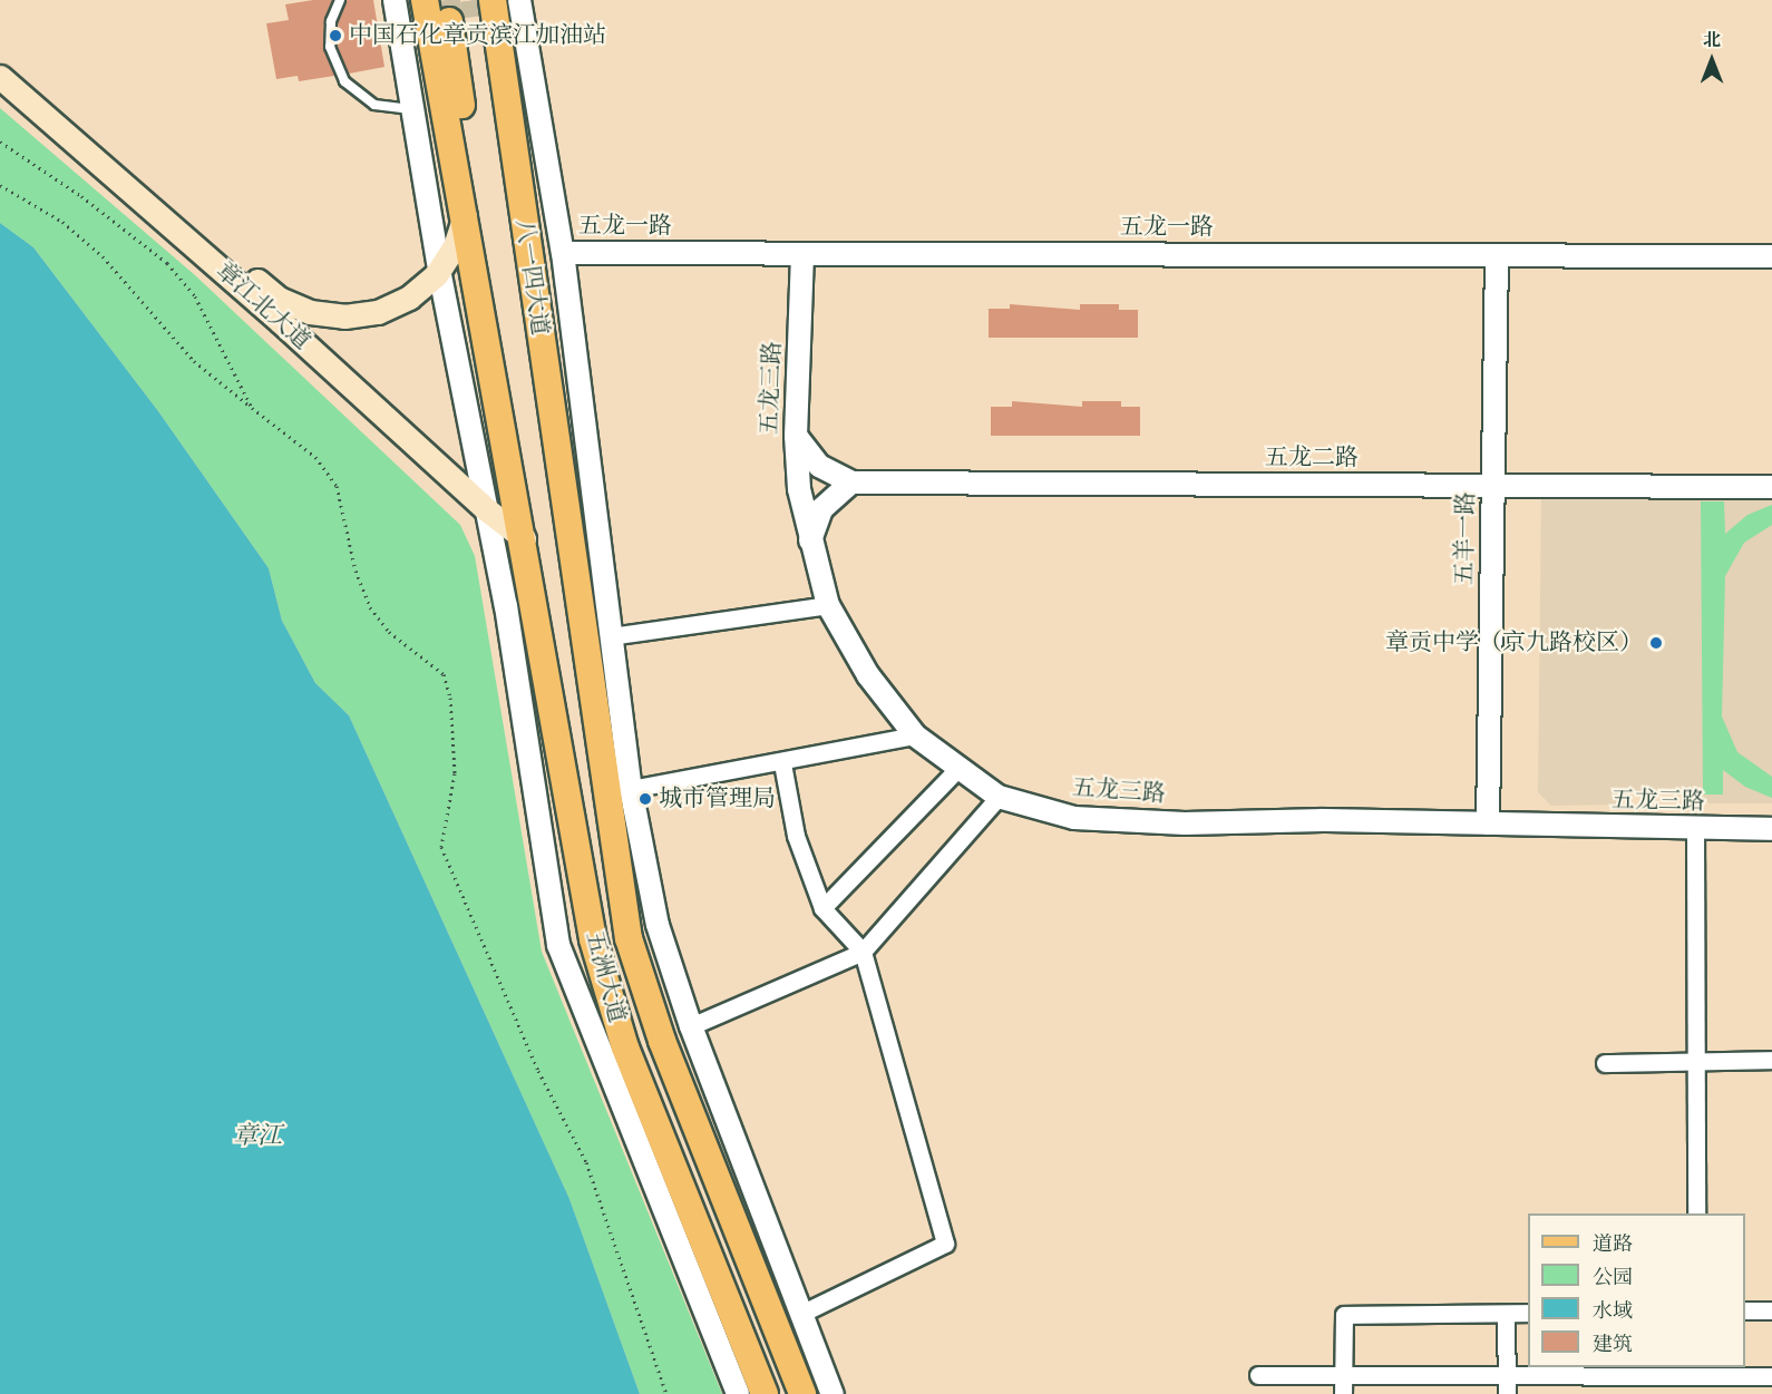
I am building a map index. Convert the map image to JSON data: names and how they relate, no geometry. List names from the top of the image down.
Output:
{
  "streets": {
    "main road": ["八一四大道", "章江北大道", "五洲大道"],
    "street": [
      "五龙一路",
      "五龙三路",
      "五龙二路",
      "五羊一路"
    ]
  },
  "crossings": [
    ["五龙一路", "五龙三路"],
    ["五龙一路", "五羊一路"],
    ["八一四大道", "五洲大道"],
    ["章江北大道", "五洲大道"],
    ["五龙三路", "五羊一路"],
    ["五龙二路", "五羊一路"]
  ],
  "water": ["章江"],
  "places": ["中国石化章贡滨江加油站", "章贡中学（京九路校区）", "城市管理局"],
  "legend": [
    "道路",
    "公园",
    "水域",
    "建筑"
  ],
  "north": "top"
}
